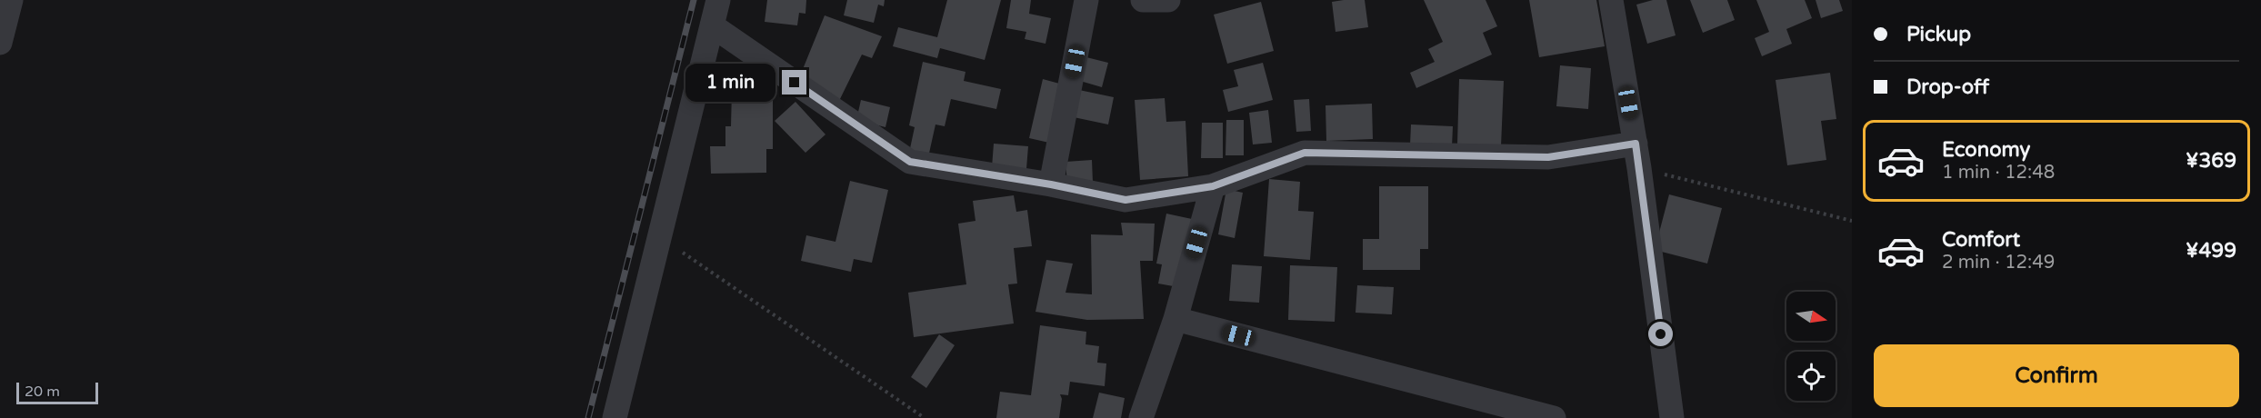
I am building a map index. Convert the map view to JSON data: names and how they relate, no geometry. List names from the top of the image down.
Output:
{
  "scale_bar": "20 m",
  "north": "right",
  "page": {
    "banner": ["Pickup", "Drop-off"],
    "bubble": "1 min",
    "list": [
      {
        "name": "Economy",
        "note": "1 min · 12:48",
        "value": "¥369"
      },
      {
        "name": "Comfort",
        "note": "2 min · 12:49",
        "value": "¥499"
      }
    ],
    "buttons": "Confirm",
    "scale": "20 m"
  }
}
